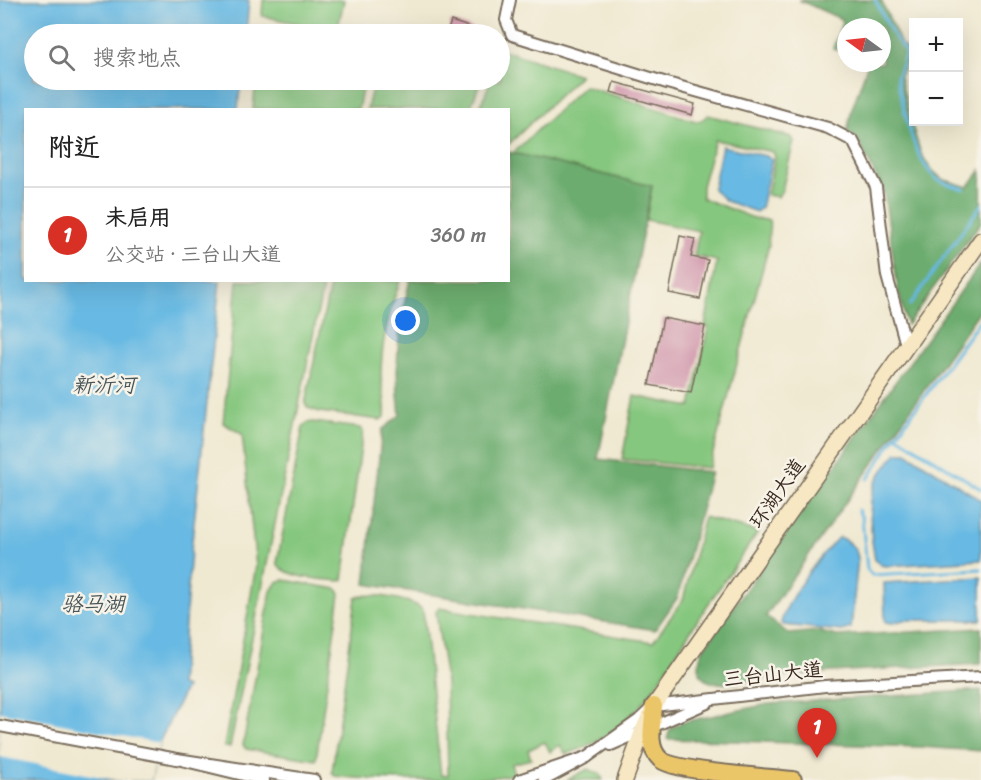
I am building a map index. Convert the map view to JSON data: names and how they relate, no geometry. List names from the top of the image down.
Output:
{
  "streets": {
    "main road": ["环湖大道"],
    "street": ["三台山大道"]
  },
  "crossings": [
    ["环湖大道", "三台山大道"]
  ],
  "water": ["新沂河", "骆马湖"],
  "north": "left",
  "page": {
    "map_buttons": ["+", "−"],
    "search": "搜索地点",
    "heading": "附近",
    "list": [
      {
        "mark": "1",
        "name": "未启用",
        "note": "公交站 · 三台山大道",
        "value": "360 m"
      }
    ],
    "pins": "1"
  }
}
